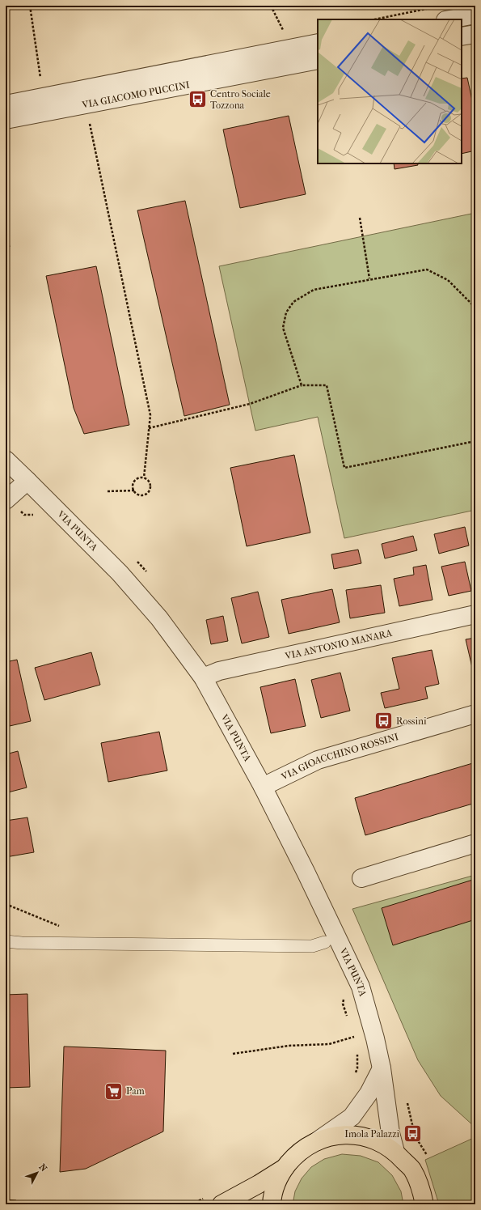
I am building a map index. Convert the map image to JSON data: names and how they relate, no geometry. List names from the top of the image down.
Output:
{
  "streets": {
    "street": [
      "VIA GIACOMO PUCCINI",
      "VIA PUNTA",
      "VIA ANTONIO MANARA",
      "VIA GIOACCHINO ROSSINI"
    ]
  },
  "crossings": [
    ["VIA PUNTA", "VIA ANTONIO MANARA"],
    ["VIA PUNTA", "VIA GIOACCHINO ROSSINI"]
  ],
  "places": {
    "bus stop": ["Centro Sociale Tozzona", "Rossini", "Imola Palazzi"],
    "supermarket": ["Pam"]
  },
  "north": "top right"
}
